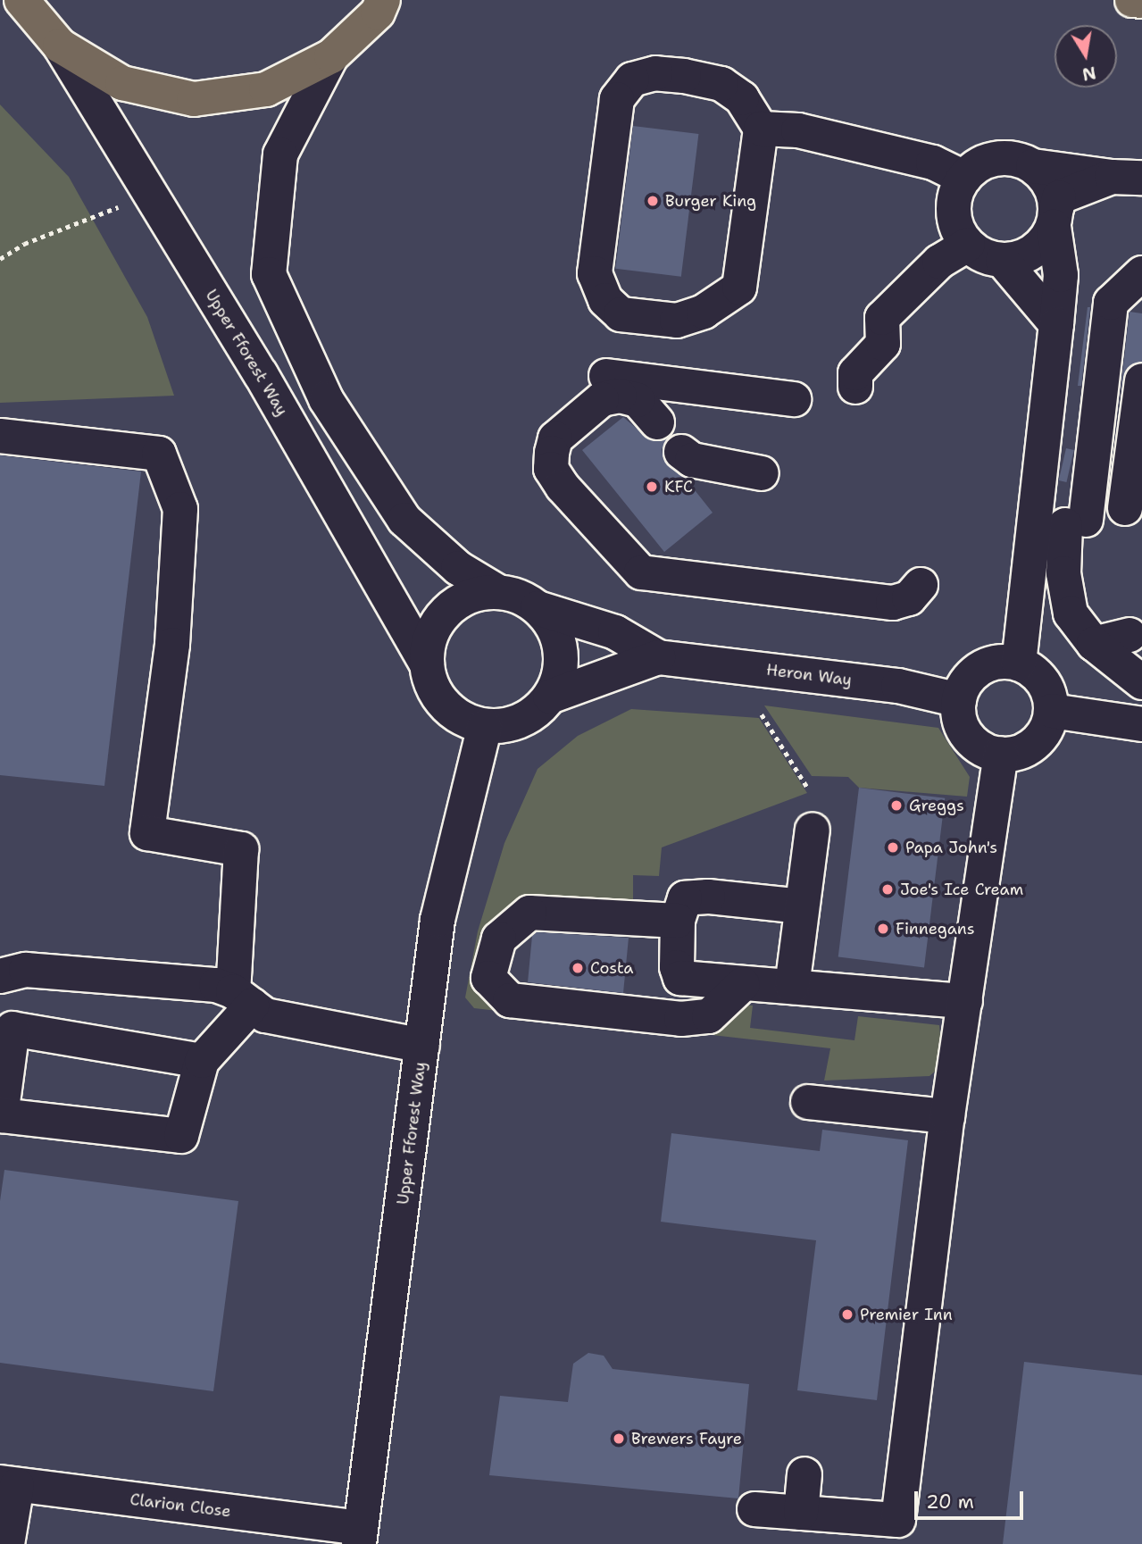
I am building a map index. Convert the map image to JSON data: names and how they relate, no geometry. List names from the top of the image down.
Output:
{
  "streets": {
    "street": ["Upper Fforest Way", "Heron Way", "Clarion Close"]
  },
  "crossings": [
    ["Upper Fforest Way", "Heron Way"],
    ["Upper Fforest Way", "Clarion Close"]
  ],
  "places": [
    "Burger King",
    "KFC",
    "Greggs",
    "Papa John's",
    "Joe's Ice Cream",
    "Finnegans",
    "Costa",
    "Premier Inn",
    "Brewers Fayre"
  ],
  "scale_bar": "20 m",
  "north": "bottom"
}
